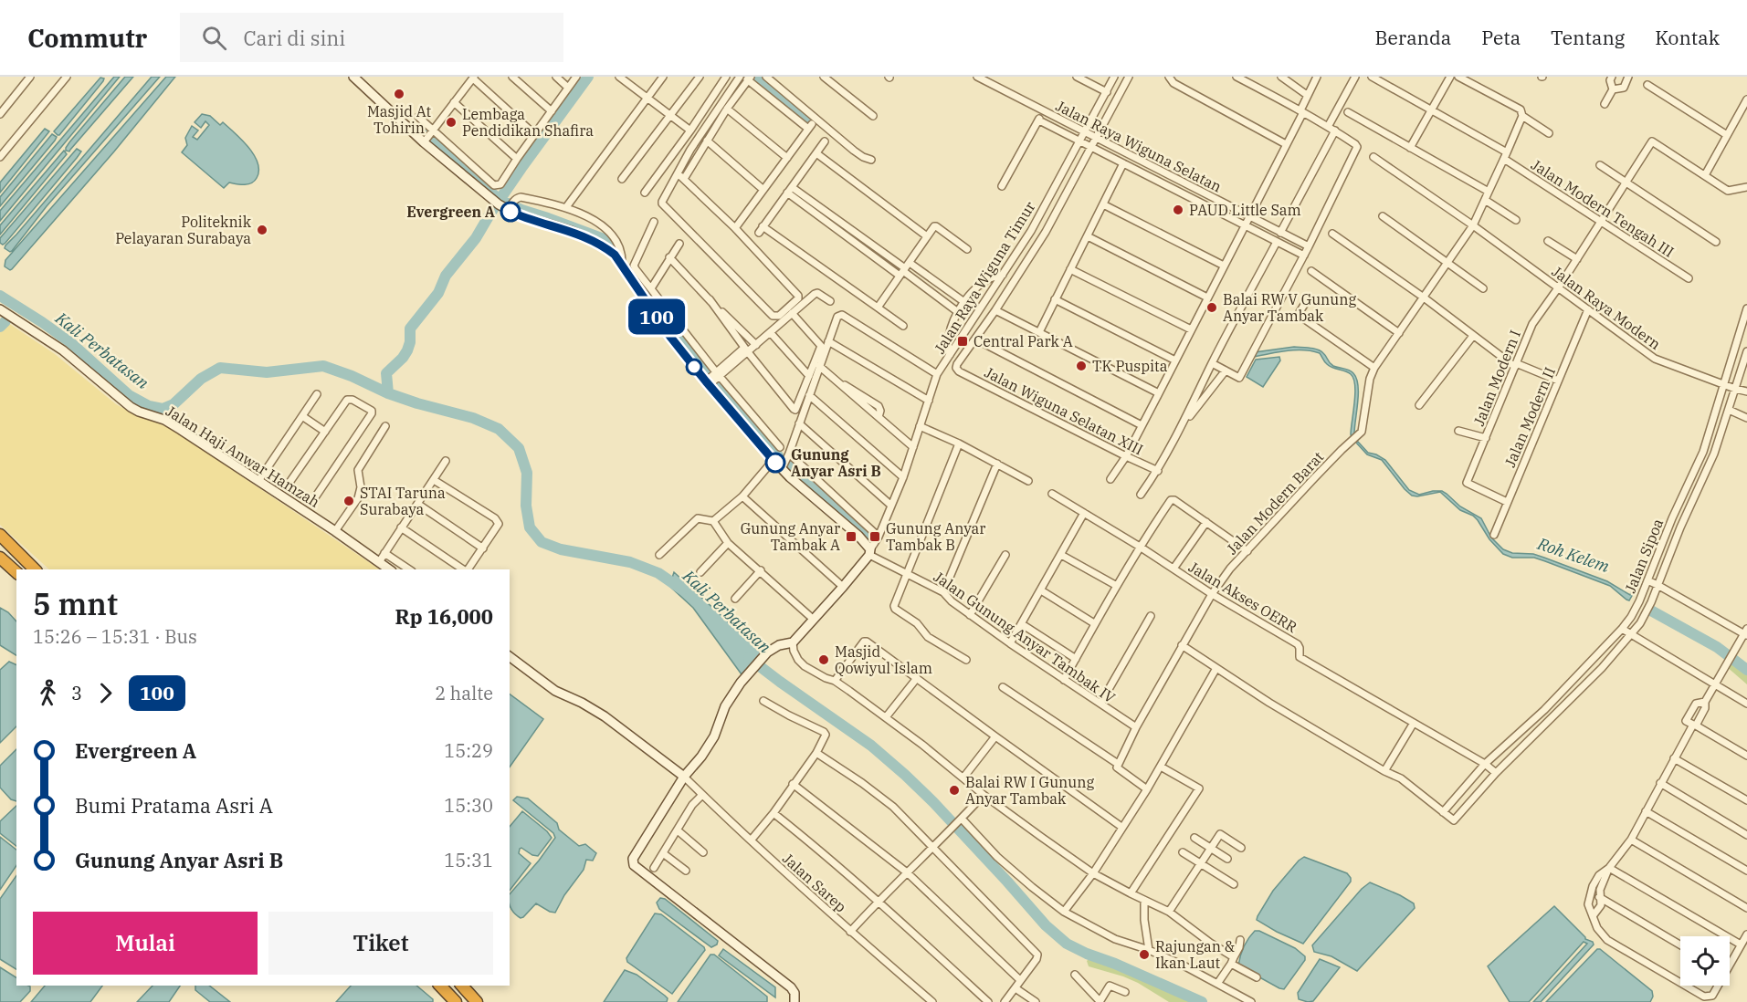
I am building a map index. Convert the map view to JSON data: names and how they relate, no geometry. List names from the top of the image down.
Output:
{
  "streets": {
    "street": [
      "Jalan Raya Wiguna Selatan",
      "Jalan Modern Tengah III",
      "Jalan Raya Wiguna Timur",
      "Jalan Raya Modern",
      "Jalan Modern I",
      "Jalan Wiguna Selatan XIII",
      "Jalan Modern II",
      "Jalan Haji Anwar Hamzah",
      "Jalan Modern Barat",
      "Jalan Sipoa",
      "Jalan Akses OERR",
      "Jalan Gunung Anyar Tambak IV",
      "Jalan Sarep"
    ]
  },
  "crossings": [
    ["Jalan Raya Wiguna Selatan", "Jalan Raya Wiguna Timur"],
    ["Jalan Modern Tengah III", "Jalan Modern I"],
    ["Jalan Modern Tengah III", "Jalan Modern Barat"],
    ["Jalan Raya Wiguna Timur", "Jalan Wiguna Selatan XIII"],
    ["Jalan Raya Wiguna Timur", "Jalan Gunung Anyar Tambak IV"],
    ["Jalan Raya Modern", "Jalan Modern I"],
    ["Jalan Raya Modern", "Jalan Modern II"],
    ["Jalan Raya Modern", "Jalan Modern Barat"],
    ["Jalan Raya Modern", "Jalan Sipoa"],
    ["Jalan Modern I", "Jalan Modern II"],
    ["Jalan Modern Barat", "Jalan Akses OERR"],
    ["Jalan Modern Barat", "Jalan Gunung Anyar Tambak IV"]
  ],
  "water": ["Kali Perbatasan", "Roh Kelem"],
  "places": {
    "other": [
      "Masjid At Tohirin",
      "Lembaga Pendidikan Shafira",
      "PAUD Little Sam",
      "Evergreen A",
      "Politeknik Pelayaran Surabaya",
      "Balai RW V Gunung Anyar Tambak",
      "TK Puspita",
      "Gunung Anyar Asri B",
      "STAI Taruna Surabaya",
      "Masjid Qowiyul Islam",
      "Balai RW I Gunung Anyar Tambak",
      "Rajungan & Ikan Laut"
    ],
    "transit": ["Central Park A", "Gunung Anyar Tambak A", "Gunung Anyar Tambak B"]
  },
  "lines": ["bus line 100"],
  "page": {
    "header": "Commutr",
    "search": "Cari di sini",
    "nav": [
      "Beranda",
      "Peta",
      "Tentang",
      "Kontak"
    ],
    "on_map": "100",
    "heading": ["5 mnt", "15:26 – 15:31 · Bus", "Rp 16,000"],
    "legs": ["3", "100", "2 halte"],
    "list": [
      {
        "name": "Evergreen A",
        "value": "15:29"
      },
      {
        "name": "Bumi Pratama Asri A",
        "value": "15:30"
      },
      {
        "name": "Gunung Anyar Asri B",
        "value": "15:31"
      }
    ],
    "buttons": ["Mulai", "Tiket"]
  }
}
